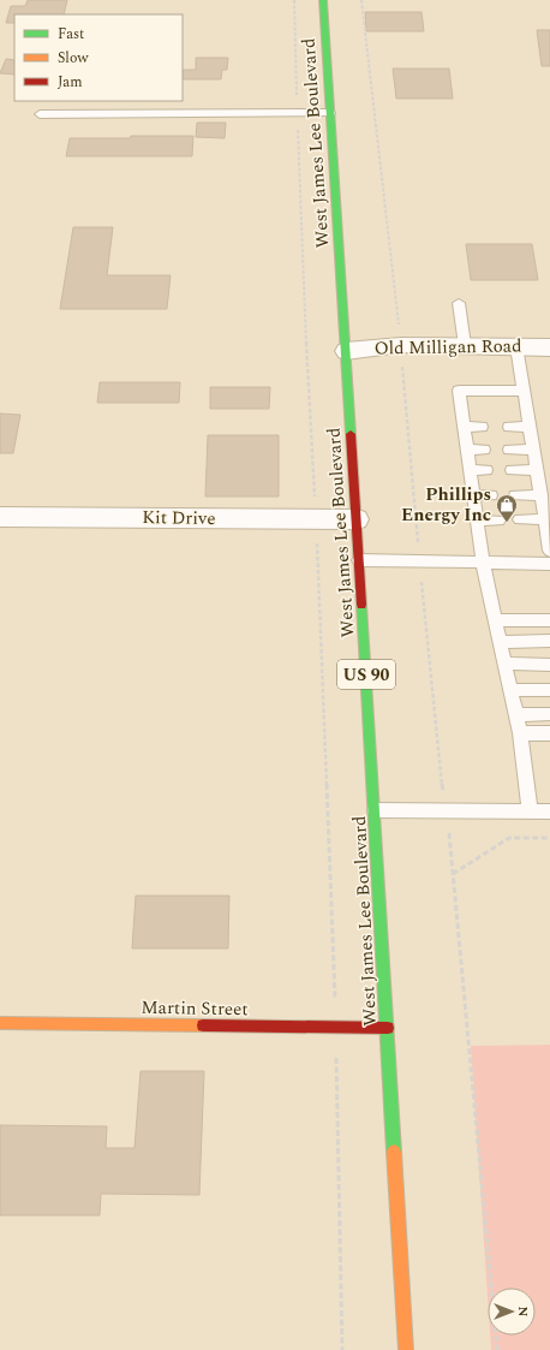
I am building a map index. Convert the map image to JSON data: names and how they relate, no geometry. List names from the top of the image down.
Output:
{
  "streets": {
    "main road": ["West James Lee Boulevard", "US 90", "Martin Street"],
    "street": ["Old Milligan Road", "Kit Drive"]
  },
  "crossings": [
    ["West James Lee Boulevard", "Old Milligan Road"],
    ["West James Lee Boulevard", "Kit Drive"],
    ["West James Lee Boulevard", "Martin Street"]
  ],
  "places": {
    "shop": ["Phillips Energy Inc"]
  },
  "legend": ["Fast", "Slow", "Jam"],
  "north": "right"
}
